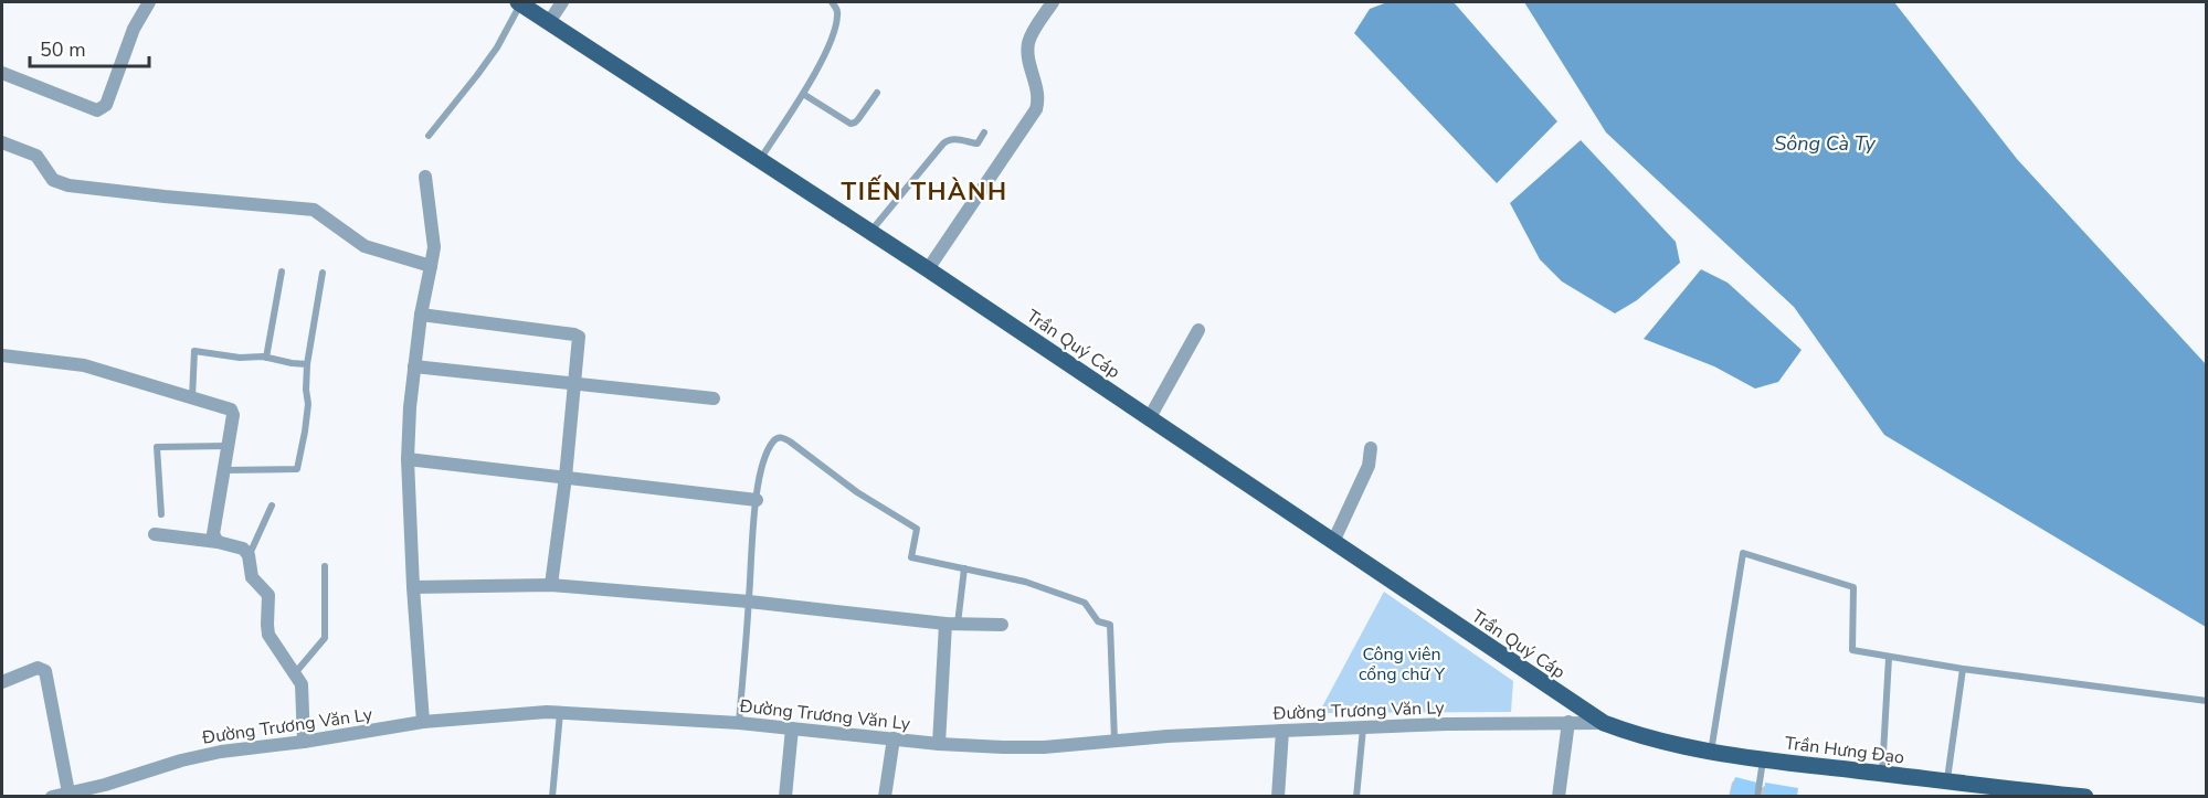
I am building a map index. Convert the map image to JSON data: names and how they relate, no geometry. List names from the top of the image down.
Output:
{
  "streets": {
    "main road": ["Trần Quý Cáp", "Trần Hưng Đạo"],
    "street": ["Đường Trương Văn Ly"]
  },
  "crossings": [
    ["Trần Quý Cáp", "Đường Trương Văn Ly"],
    ["Trần Quý Cáp", "Trần Hưng Đạo"],
    ["Đường Trương Văn Ly", "Trần Hưng Đạo"]
  ],
  "districts": ["TIẾN THÀNH"],
  "water": ["Sông Cà Ty"],
  "parks": ["Công viên cổng chữ Y"],
  "scale_bar": "50 m"
}
